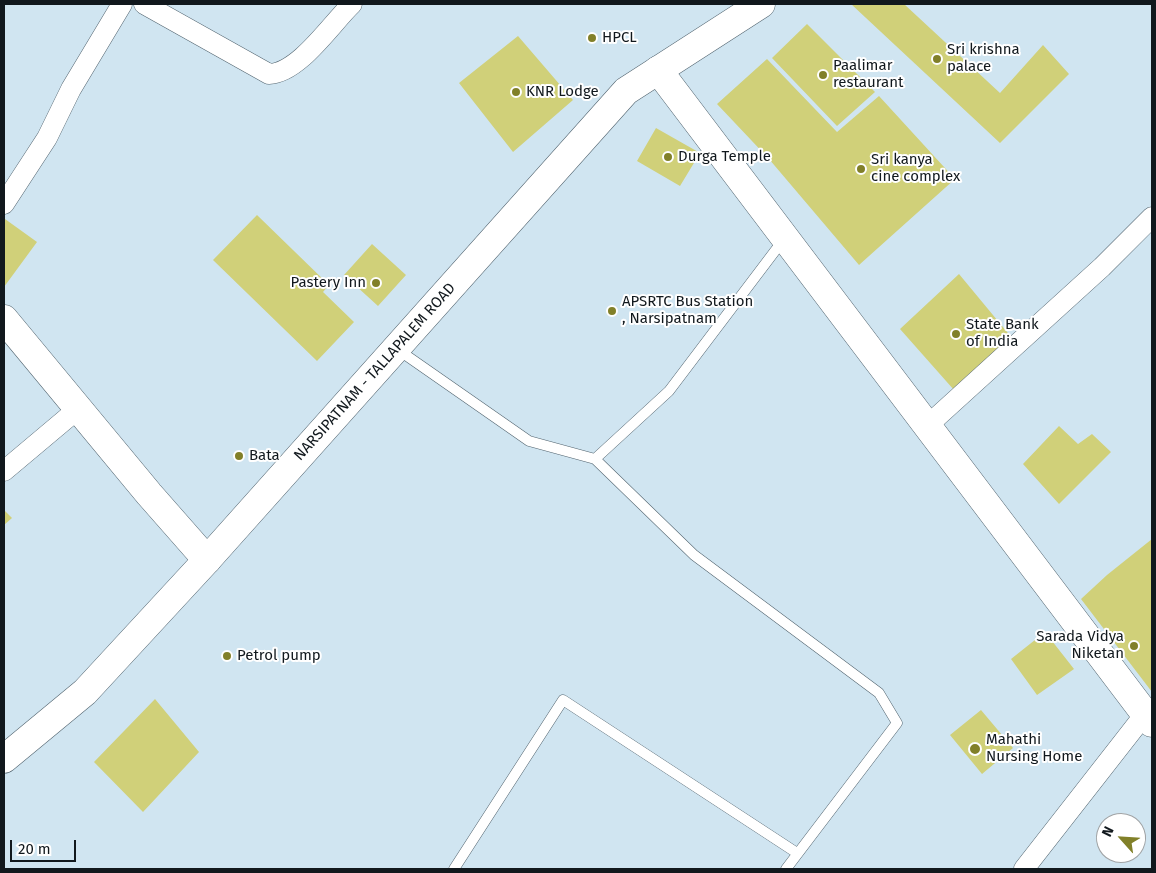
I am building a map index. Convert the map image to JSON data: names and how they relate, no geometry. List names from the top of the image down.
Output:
{
  "streets": {
    "main road": ["NARSIPATNAM - TALLAPALEM ROAD"]
  },
  "places": [
    "HPCL",
    "Sri krishna palace",
    "Paalimar restaurant",
    "KNR Lodge",
    "Durga Temple",
    "Sri kanya cine complex",
    "Pastery Inn",
    "APSRTC Bus Station , Narsipatnam",
    "State Bank of India",
    "Bata",
    "Sarada Vidya Niketan",
    "Petrol pump",
    "Mahathi Nursing Home"
  ],
  "scale_bar": "20 m",
  "north": "top left"
}
